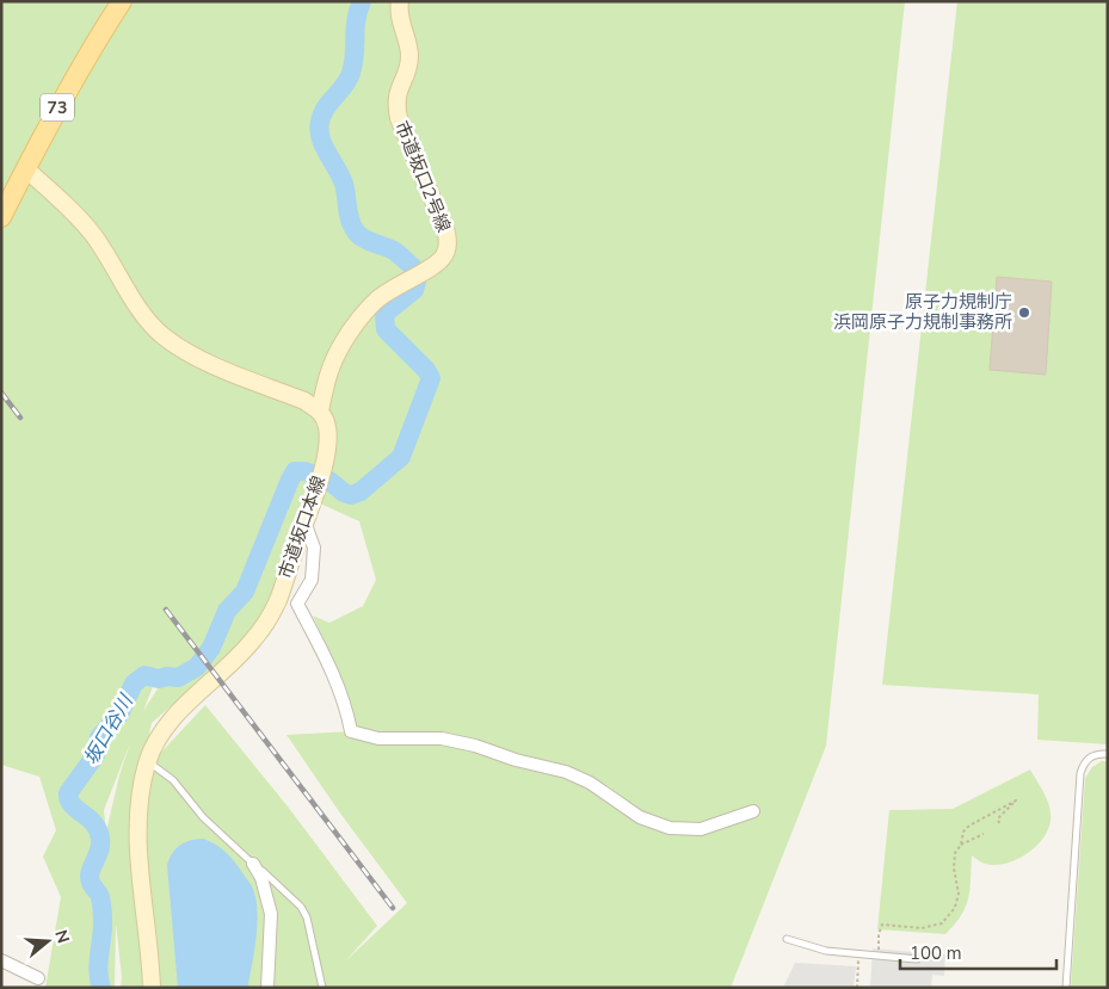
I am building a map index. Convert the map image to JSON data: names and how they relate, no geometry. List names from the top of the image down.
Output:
{
  "streets": {
    "main road": ["73"],
    "street": ["市道坂口2号線", "市道坂口本線"]
  },
  "crossings": [
    ["市道坂口2号線", "市道坂口本線"]
  ],
  "water": ["坂口谷川"],
  "places": ["原子力規制庁 浜岡原子力規制事務所"],
  "scale_bar": "100 m",
  "north": "right"
}
